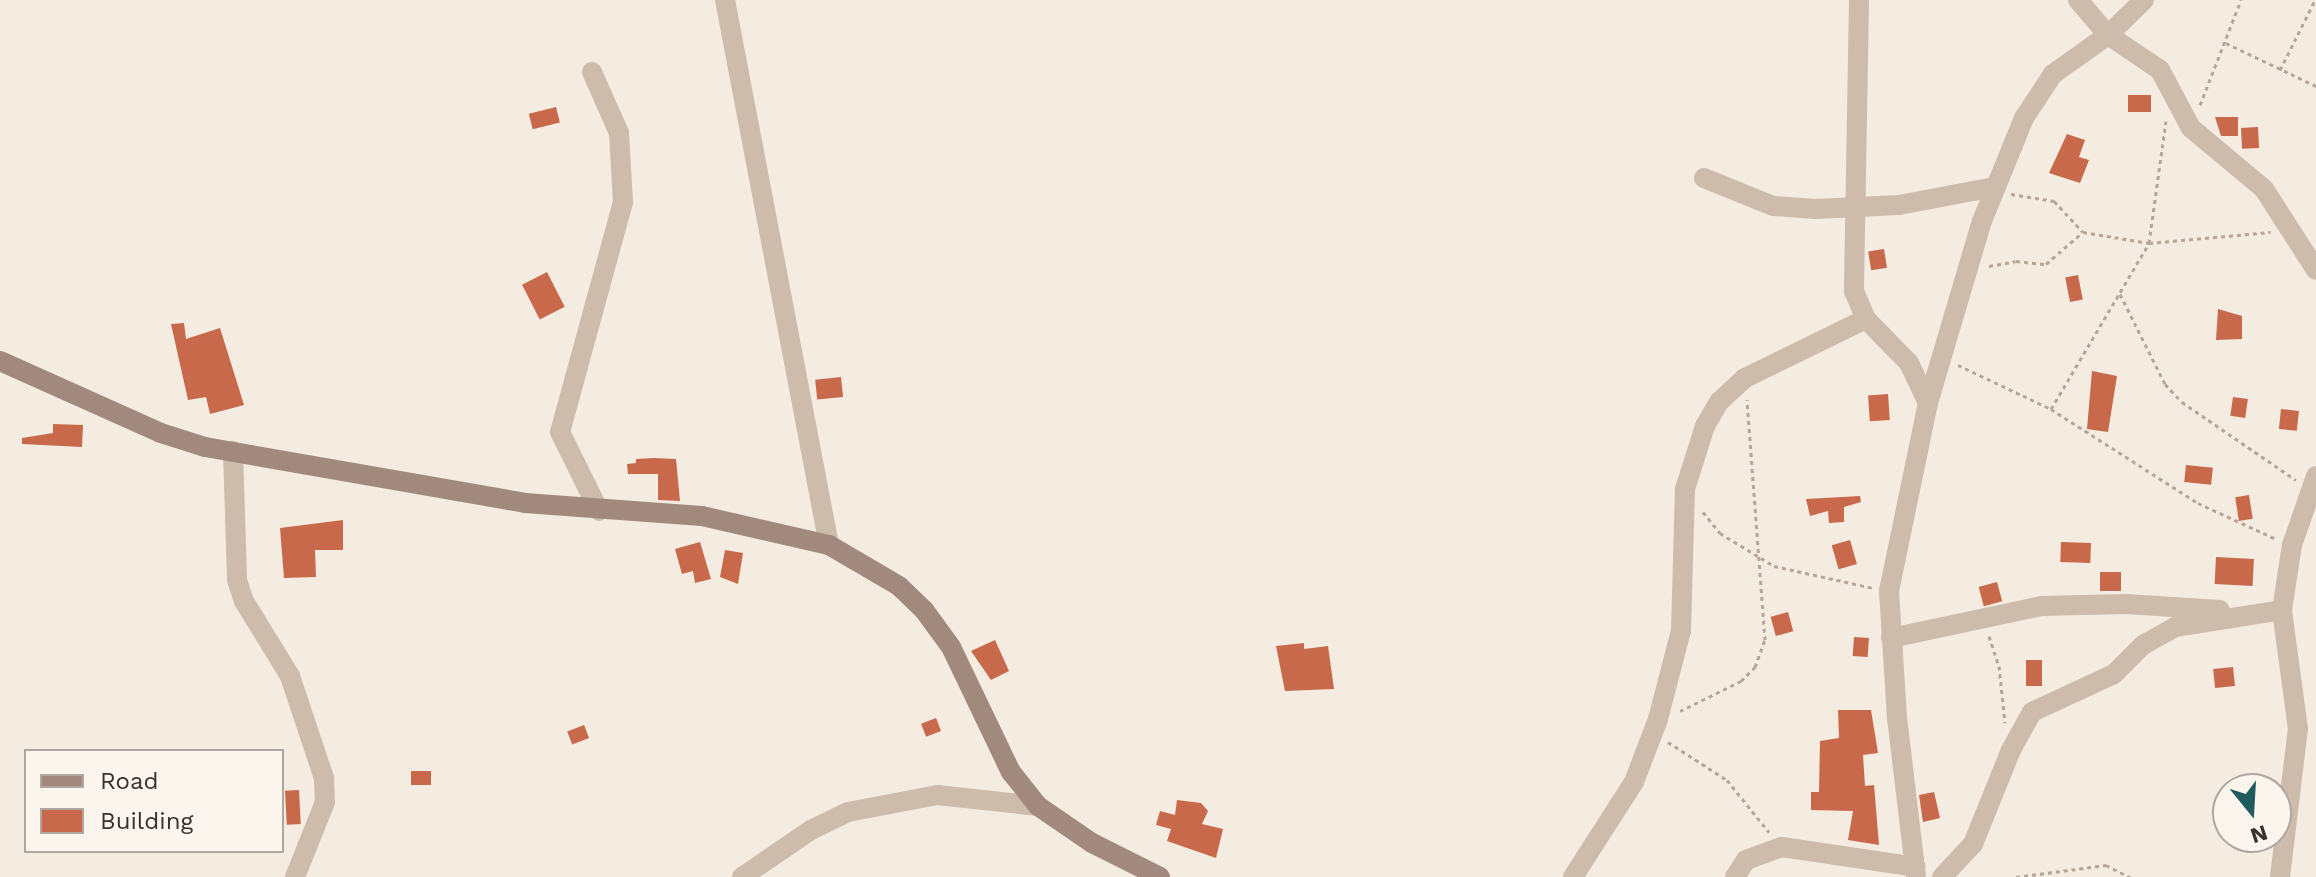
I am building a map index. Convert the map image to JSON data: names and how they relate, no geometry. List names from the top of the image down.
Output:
{
  "legend": ["Road", "Building"],
  "north": "bottom"
}
